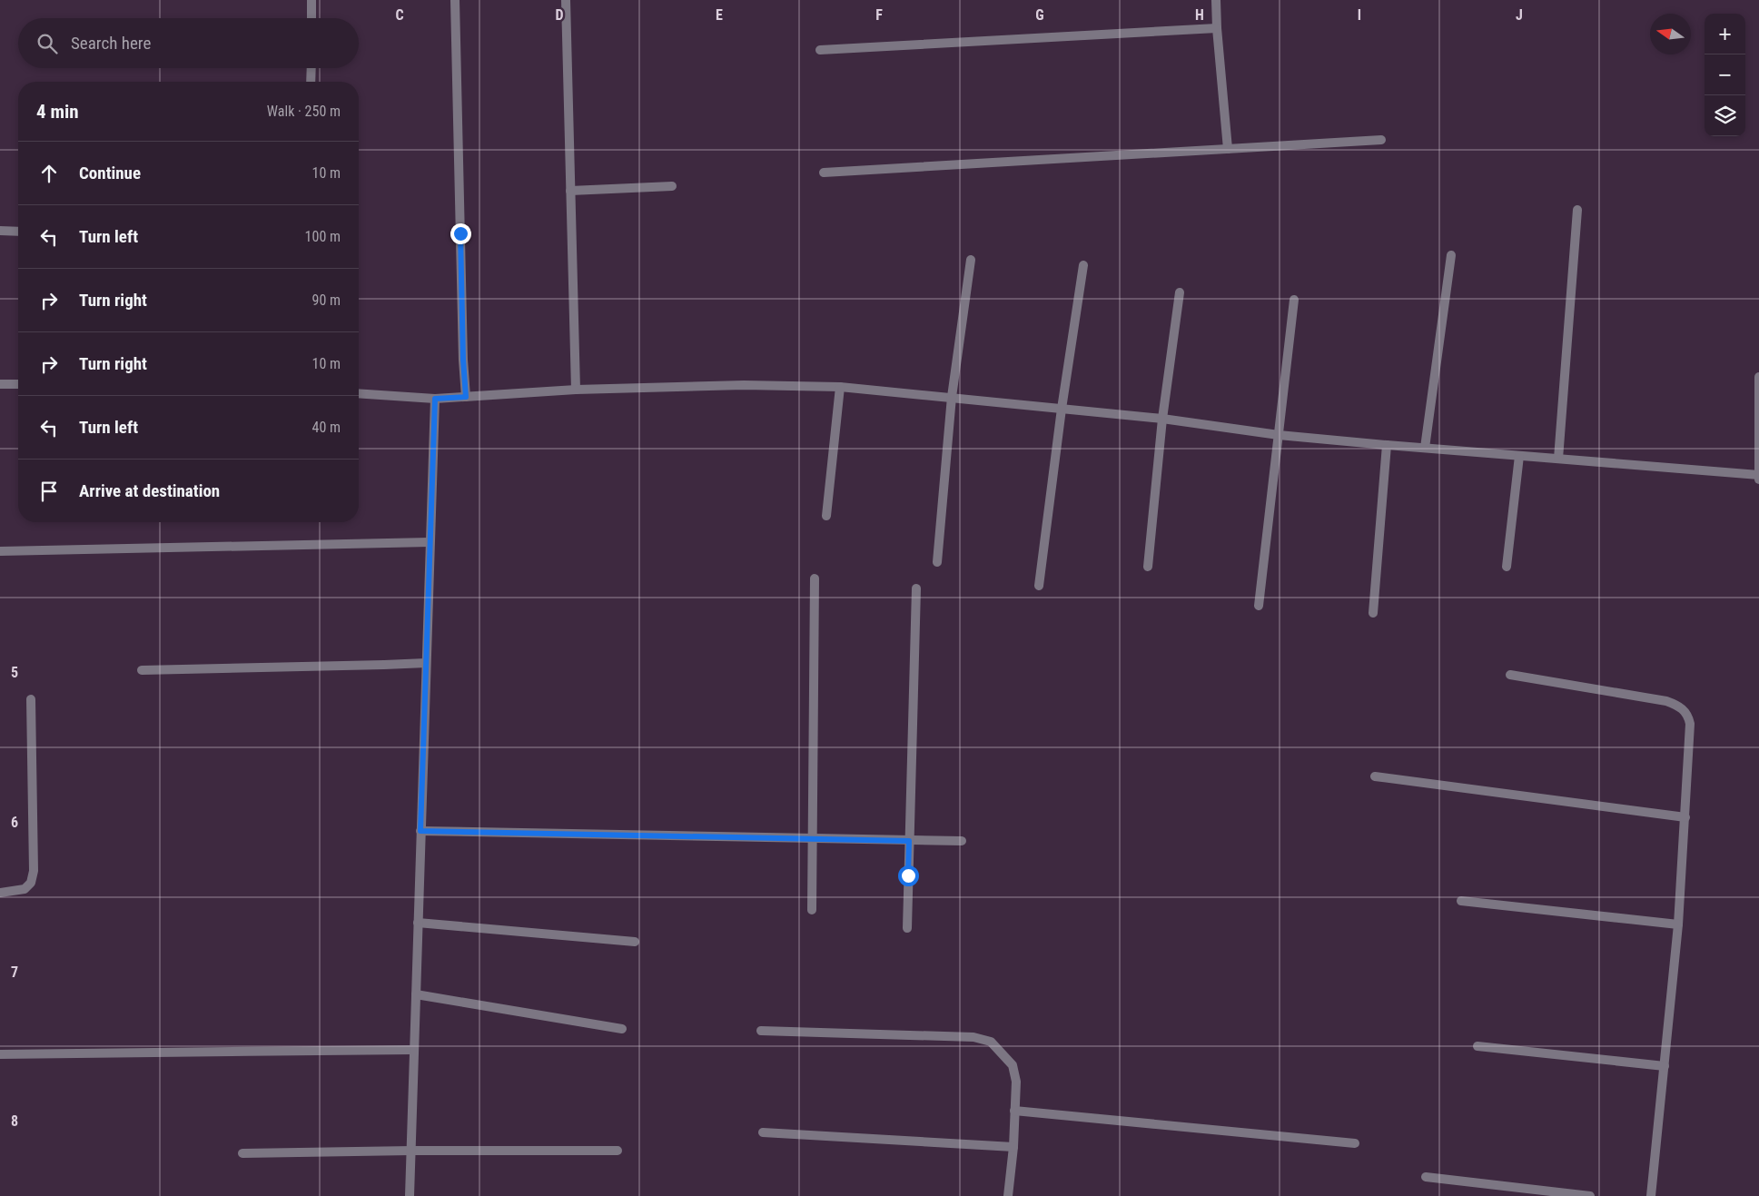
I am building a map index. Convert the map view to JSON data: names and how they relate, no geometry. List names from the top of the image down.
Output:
{
  "north": "left",
  "page": {
    "map_buttons": ["+", "−"],
    "search": "Search here",
    "heading": ["4 min", "Walk · 250 m"],
    "list": [
      ["Continue", "10 m"],
      ["Turn left", "100 m"],
      ["Turn right", "90 m"],
      ["Turn right", "10 m"],
      ["Turn left", "40 m"],
      "Arrive at destination"
    ]
  },
  "grid": {
    "columns": [
      "C",
      "D",
      "E",
      "F",
      "G",
      "H",
      "I",
      "J"
    ],
    "rows": [
      "5",
      "6",
      "7",
      "8"
    ]
  }
}
